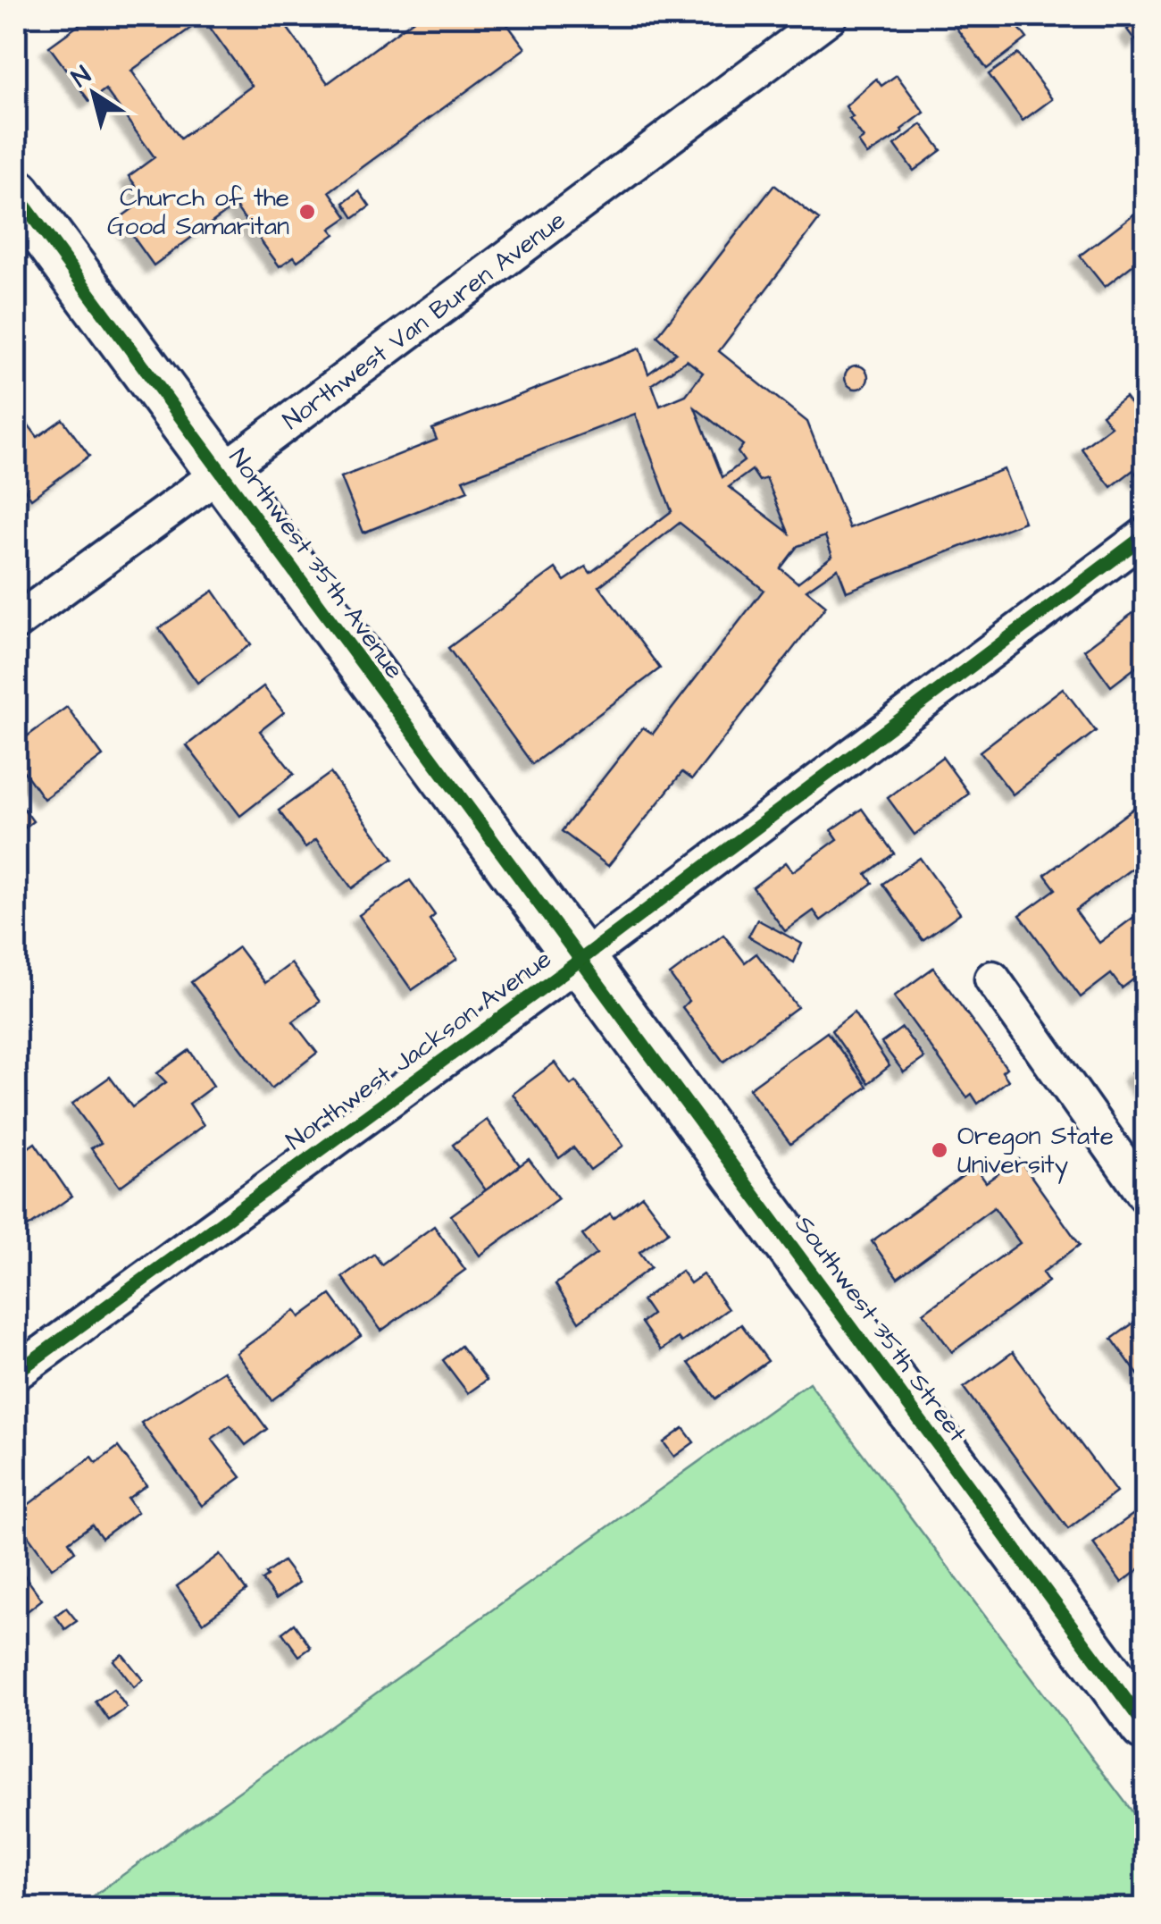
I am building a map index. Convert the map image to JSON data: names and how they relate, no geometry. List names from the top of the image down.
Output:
{
  "streets": {
    "main road": ["Northwest 35th Avenue", "Southwest 35th Street"],
    "street": ["Northwest Van Buren Avenue", "Northwest Jackson Avenue"]
  },
  "crossings": [
    ["Northwest Van Buren Avenue", "Northwest 35th Avenue"],
    ["Northwest 35th Avenue", "Northwest Jackson Avenue"],
    ["Northwest 35th Avenue", "Southwest 35th Street"],
    ["Northwest Jackson Avenue", "Southwest 35th Street"]
  ],
  "places": ["Church of the Good Samaritan", "Oregon State University"],
  "north": "top left"
}
